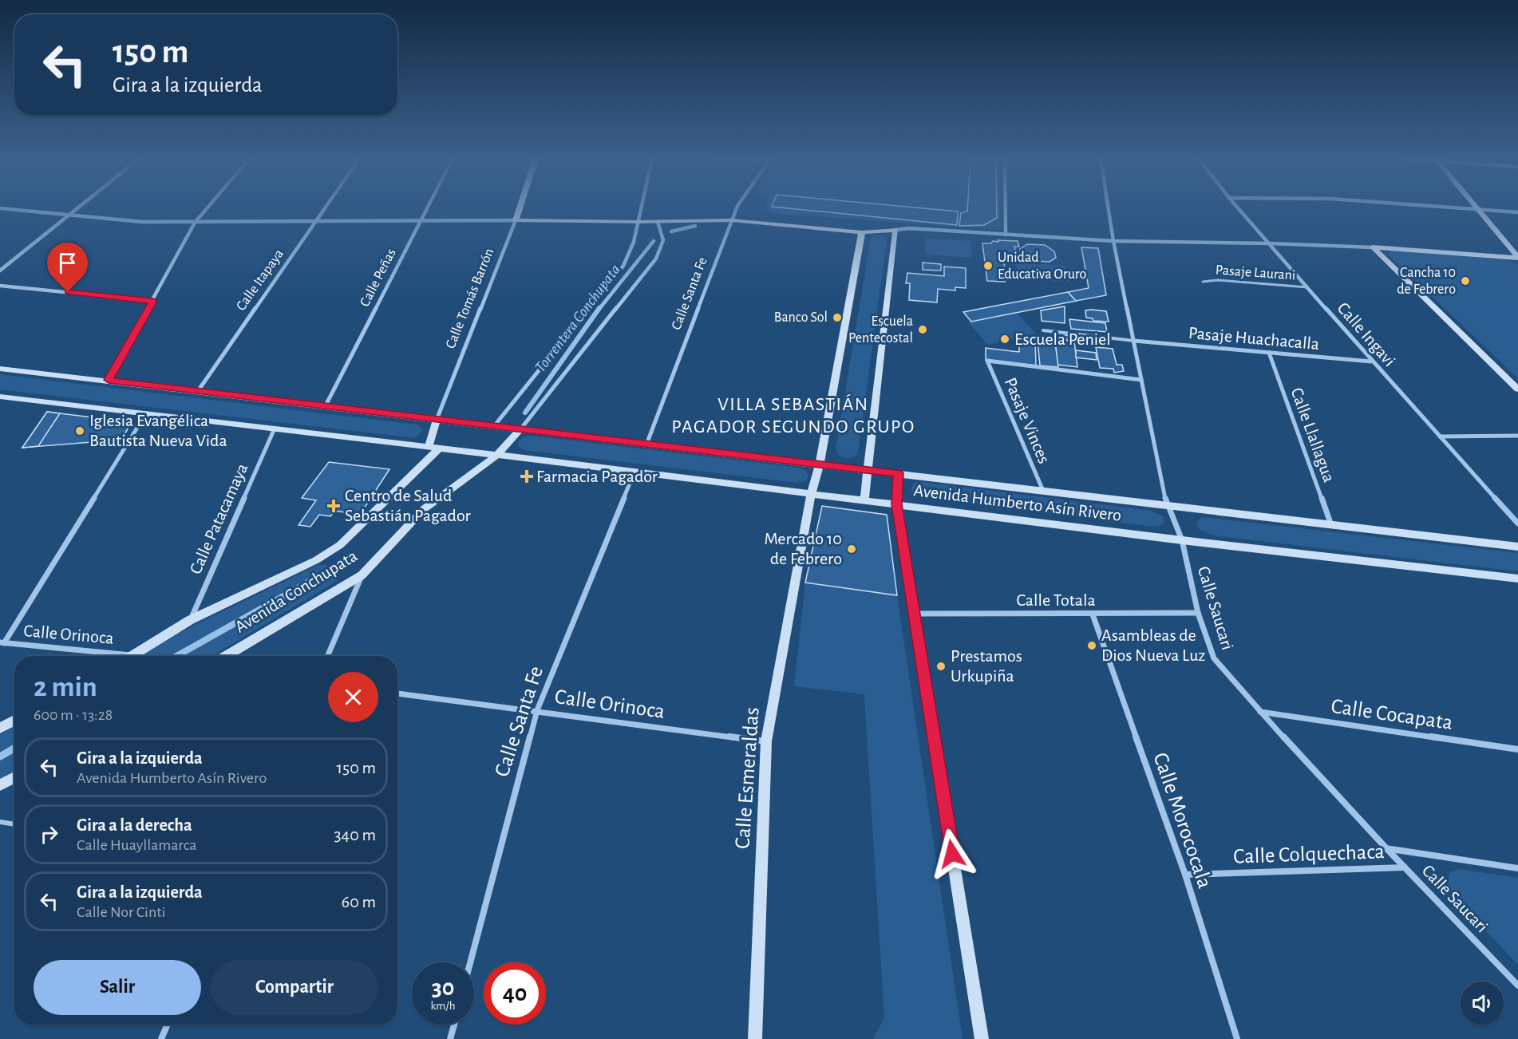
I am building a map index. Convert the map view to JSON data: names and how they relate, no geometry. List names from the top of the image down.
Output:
{
  "streets": {
    "street": [
      "Calle Peñas",
      "Calle Itapaya",
      "Calle Santa Fe",
      "Calle Tomás Barrón",
      "Calle Ingavi",
      "Pasaje Huachacalla",
      "Pasaje Vinces",
      "Calle Llallagua",
      "Avenida Humberto Asín Rivero",
      "Calle Patacamaya",
      "Avenida Conchupata",
      "Calle Totala",
      "Calle Saucari",
      "Calle Orinoca",
      "Calle Cocapata",
      "Calle Esmeraldas",
      "Calle Morococala",
      "Calle Colquechaca"
    ],
    "lane": ["Pasaje Laurani"]
  },
  "crossings": [
    ["Pasaje Laurani", "Calle Ingavi"],
    ["Calle Peñas", "Avenida Humberto Asín Rivero"],
    ["Calle Itapaya", "Avenida Humberto Asín Rivero"],
    ["Calle Santa Fe", "Avenida Humberto Asín Rivero"],
    ["Calle Santa Fe", "Calle Orinoca"],
    ["Calle Tomás Barrón", "Avenida Humberto Asín Rivero"],
    ["Calle Ingavi", "Pasaje Huachacalla"],
    ["Pasaje Huachacalla", "Calle Llallagua"],
    ["Pasaje Huachacalla", "Calle Saucari"],
    ["Pasaje Vinces", "Avenida Humberto Asín Rivero"],
    ["Pasaje Vinces", "Calle Saucari"],
    ["Calle Llallagua", "Avenida Humberto Asín Rivero"],
    ["Avenida Humberto Asín Rivero", "Calle Patacamaya"],
    ["Avenida Humberto Asín Rivero", "Avenida Conchupata"],
    ["Avenida Humberto Asín Rivero", "Calle Saucari"],
    ["Avenida Humberto Asín Rivero", "Calle Esmeraldas"],
    ["Calle Patacamaya", "Avenida Conchupata"],
    ["Avenida Conchupata", "Calle Orinoca"],
    ["Calle Totala", "Calle Saucari"],
    ["Calle Totala", "Calle Morococala"],
    ["Calle Saucari", "Calle Cocapata"],
    ["Calle Saucari", "Calle Colquechaca"],
    ["Calle Orinoca", "Calle Esmeraldas"],
    ["Calle Morococala", "Calle Colquechaca"]
  ],
  "districts": ["VILLA SEBASTIÁN PAGADOR SEGUNDO GRUPO"],
  "water": ["Torrentera Conchupata"],
  "places": {
    "other": [
      "Unidad Educativa Oruro",
      "Cancha 10 de Febrero",
      "Banco Sol",
      "Escuela Pentecostal",
      "Escuela Peniel",
      "Iglesia Evangélica Bautista Nueva Vida",
      "Mercado 10 de Febrero",
      "Asambleas de Dios Nueva Luz",
      "Prestamos Urkupiña"
    ],
    "health": ["Farmacia Pagador", "Centro de Salud Sebastián Pagador"]
  },
  "page": {
    "turn": ["150 m", "Gira a la izquierda"],
    "heading": ["2 min", "600 m · 13:28"],
    "list": [
      {
        "name": "Gira a la izquierda",
        "note": "Avenida Humberto Asín Rivero",
        "value": "150 m"
      },
      {
        "name": "Gira a la derecha",
        "note": "Calle Huayllamarca",
        "value": "340 m"
      },
      {
        "name": "Gira a la izquierda",
        "note": "Calle Nor Cinti",
        "value": "60 m"
      }
    ],
    "buttons": ["Salir", "Compartir"],
    "speed": "30 km/h",
    "limit": "40"
  }
}
